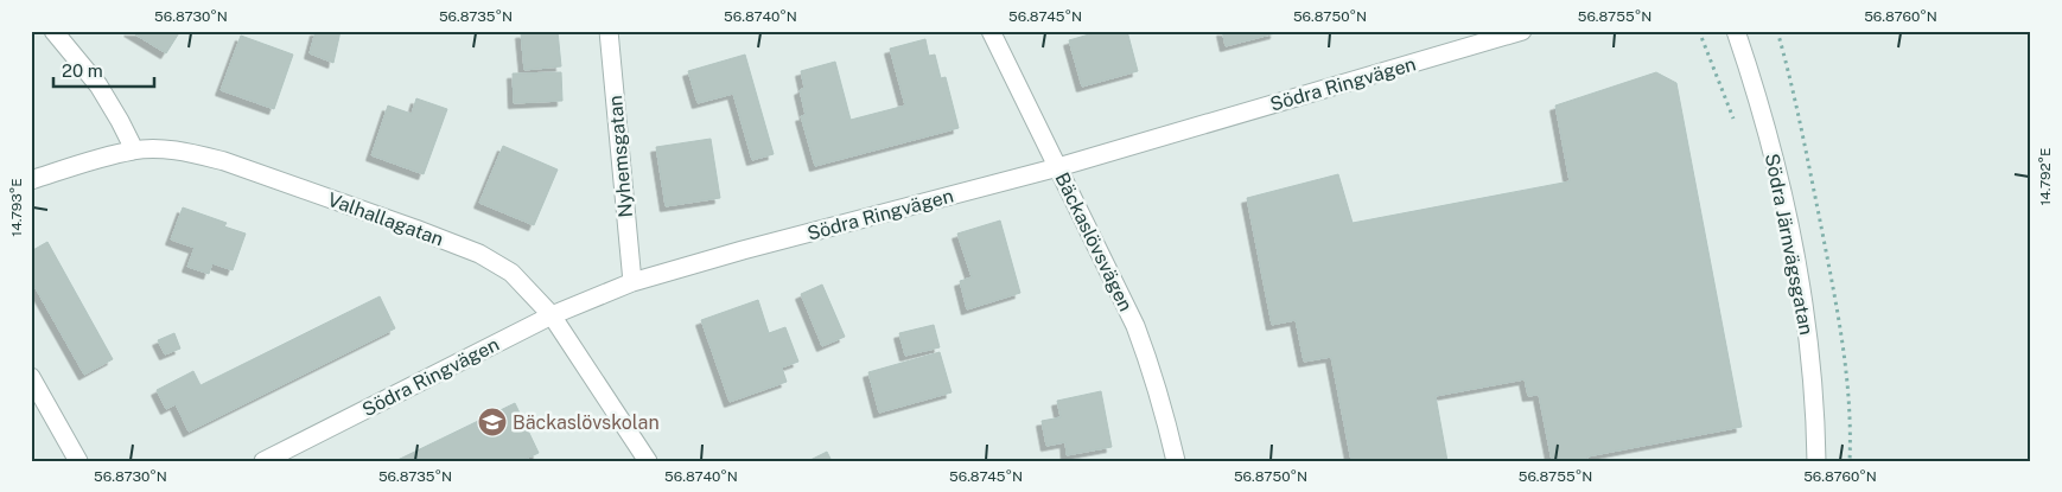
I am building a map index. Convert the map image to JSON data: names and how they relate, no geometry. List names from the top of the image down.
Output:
{
  "streets": {
    "street": [
      "Södra Ringvägen",
      "Nyhemsgatan",
      "Valhallagatan",
      "Bäckaslövsvägen",
      "Södra Järnvägsgatan"
    ]
  },
  "crossings": [
    ["Södra Ringvägen", "Nyhemsgatan"],
    ["Södra Ringvägen", "Valhallagatan"],
    ["Södra Ringvägen", "Bäckaslövsvägen"]
  ],
  "places": {
    "school or university": ["Bäckaslövskolan"]
  },
  "scale_bar": "20 m",
  "coordinates": [
    "56.8730°N",
    "56.8735°N",
    "56.8740°N",
    "56.8745°N",
    "56.8750°N",
    "56.8755°N",
    "56.8760°N",
    "14.792°E",
    "14.793°E"
  ]
}
